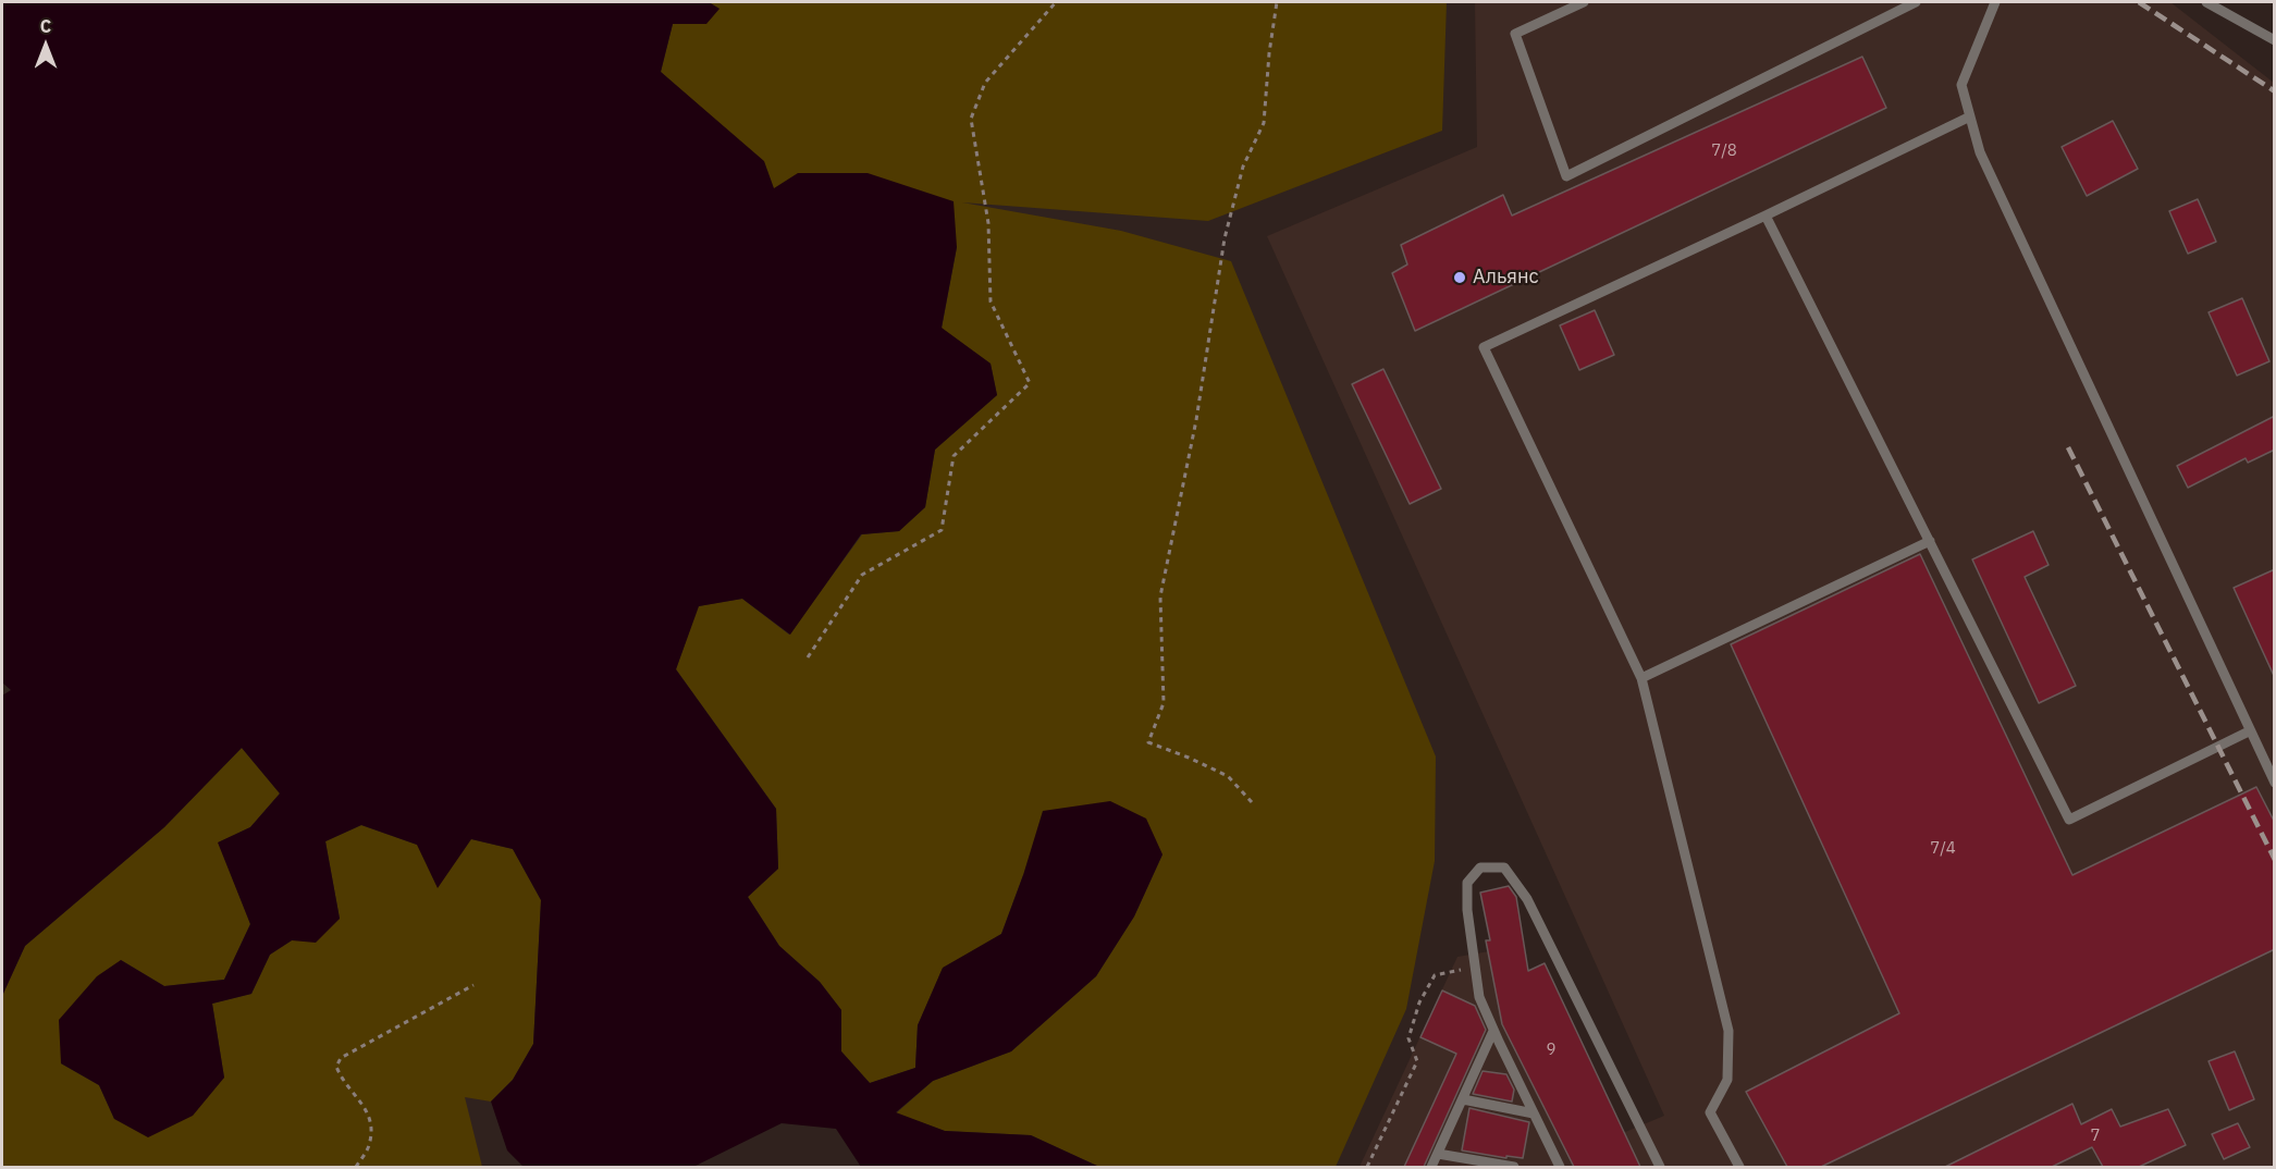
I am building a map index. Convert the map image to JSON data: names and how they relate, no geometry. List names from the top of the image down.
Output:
{
  "places": ["Альянс"],
  "house_numbers": [
    "7/8",
    "7/4",
    "9",
    "7"
  ],
  "north": "top"
}
